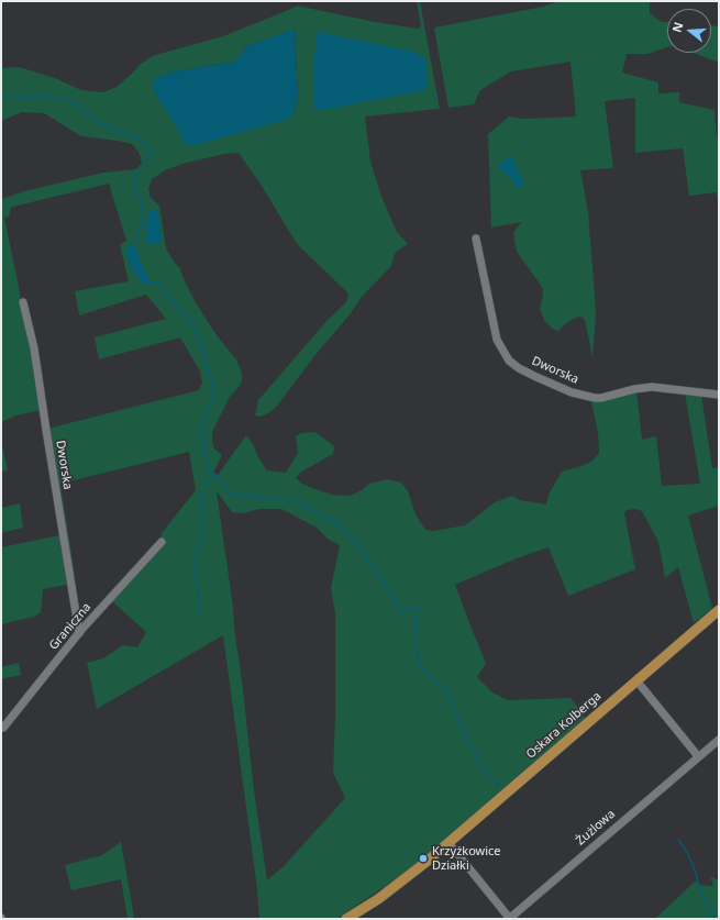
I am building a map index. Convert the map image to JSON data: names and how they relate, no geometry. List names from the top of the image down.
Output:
{
  "streets": {
    "main road": ["Oskara Kolberga"],
    "street": ["Dworska", "Graniczna", "Żużlowa"]
  },
  "crossings": [
    ["Dworska", "Graniczna"],
    ["Oskara Kolberga", "Żużlowa"]
  ],
  "places": ["Krzyżkowice Działki"],
  "north": "left"
}
